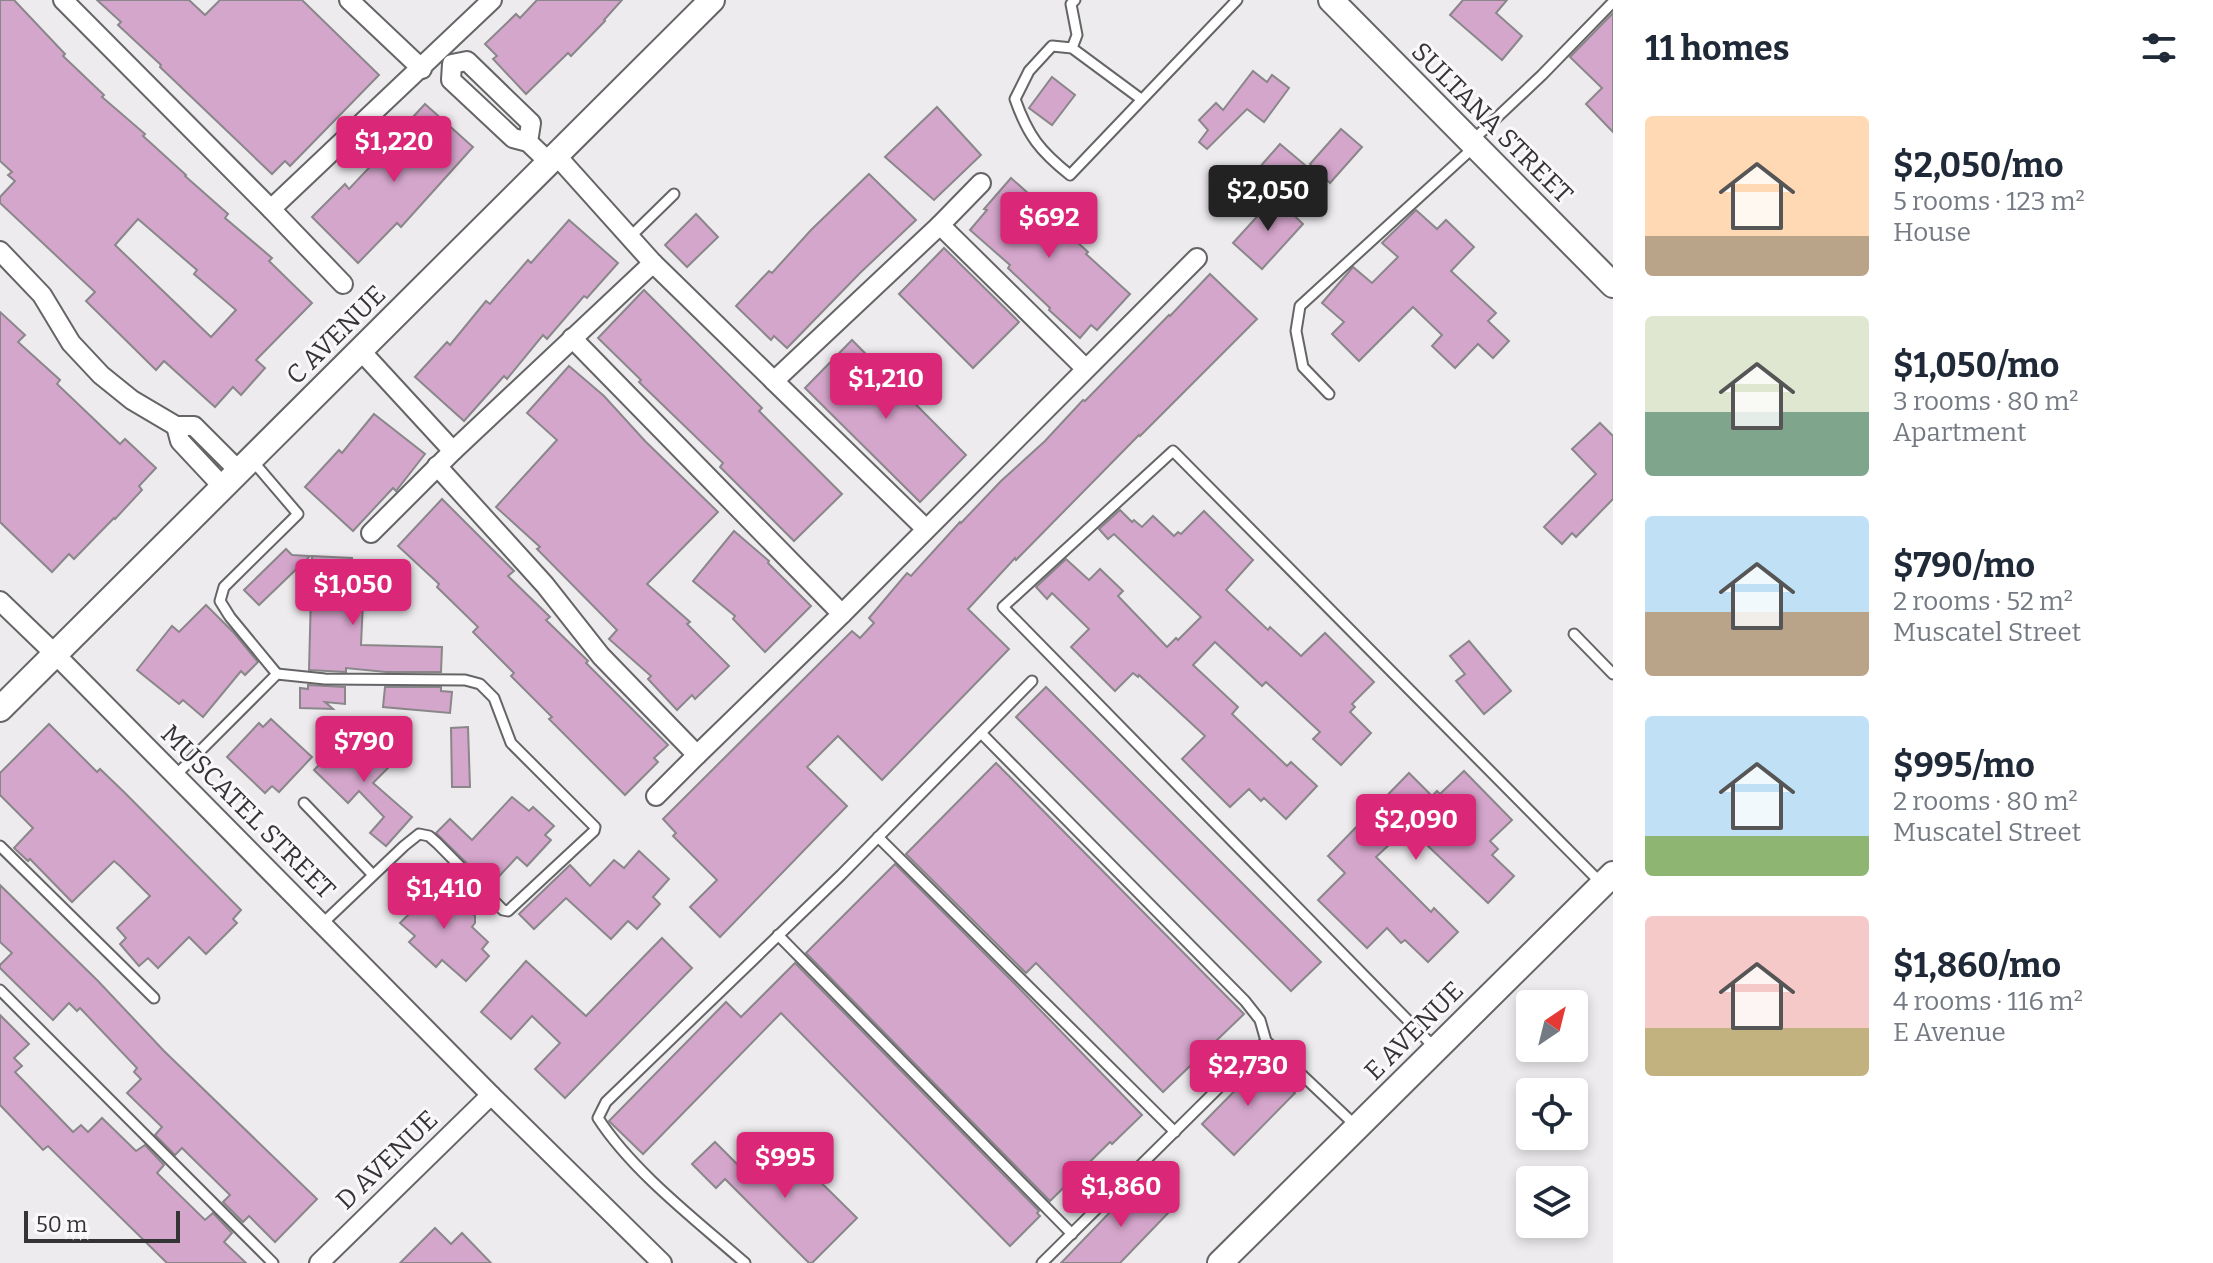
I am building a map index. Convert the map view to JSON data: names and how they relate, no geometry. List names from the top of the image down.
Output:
{
  "streets": {
    "street": [
      "SULTANA STREET",
      "C AVENUE",
      "MUSCATEL STREET",
      "E AVENUE",
      "D AVENUE"
    ]
  },
  "crossings": [
    ["C AVENUE", "MUSCATEL STREET"],
    ["MUSCATEL STREET", "D AVENUE"]
  ],
  "scale_bar": "50 m",
  "north": "top right",
  "page": {
    "heading": "11 homes",
    "list": [
      {
        "name": "$2,050/mo",
        "note": "5 rooms · 123 m² · House"
      },
      {
        "name": "$1,050/mo",
        "note": "3 rooms · 80 m² · Apartment"
      },
      {
        "name": "$790/mo",
        "note": "2 rooms · 52 m² · Muscatel Street"
      },
      {
        "name": "$995/mo",
        "note": "2 rooms · 80 m² · Muscatel Street"
      },
      {
        "name": "$1,860/mo",
        "note": "4 rooms · 116 m² · E Avenue"
      }
    ],
    "price": [
      "$1,220",
      "$2,050",
      "$692",
      "$1,210",
      "$1,050",
      "$790",
      "$2,090",
      "$1,410",
      "$2,730",
      "$995",
      "$1,860"
    ],
    "scale": "50 m"
  }
}
